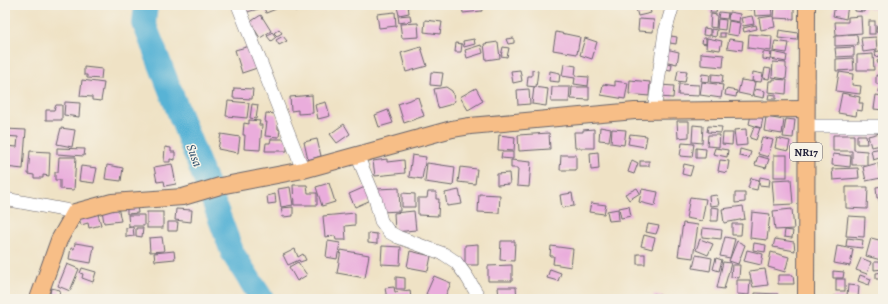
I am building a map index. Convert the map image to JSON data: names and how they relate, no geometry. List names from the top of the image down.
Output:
{
  "streets": {
    "main road": ["NR17"]
  },
  "water": ["Susa"]
}
